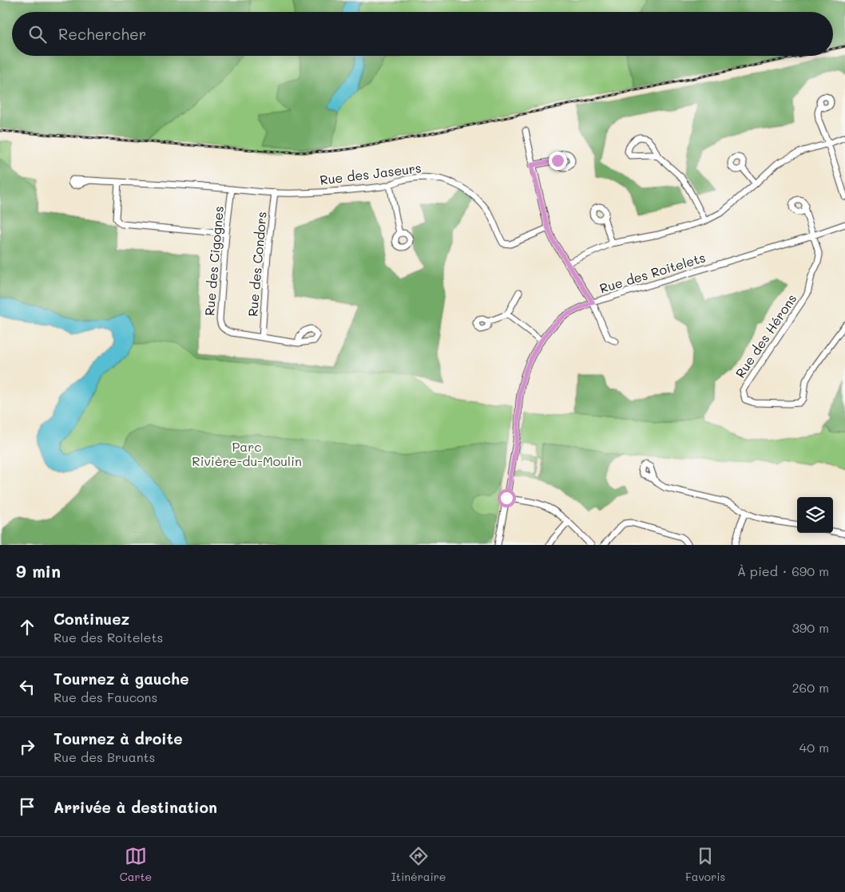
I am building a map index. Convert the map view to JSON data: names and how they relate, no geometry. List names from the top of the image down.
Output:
{
  "streets": {
    "street": [
      "Rue des Jaseurs",
      "Rue des Cigognes",
      "Rue des Condors",
      "Rue des Roitelets",
      "Rue des Hérons"
    ]
  },
  "crossings": [
    ["Rue des Jaseurs", "Rue des Cigognes"],
    ["Rue des Jaseurs", "Rue des Condors"],
    ["Rue des Cigognes", "Rue des Condors"],
    ["Rue des Roitelets", "Rue des Hérons"]
  ],
  "parks": ["Parc Rivière-du-Moulin"],
  "page": {
    "search": "Rechercher",
    "heading": ["9 min", "À pied · 690 m"],
    "list": [
      ["Continuez", "Rue des Roitelets", "390 m"],
      ["Tournez à gauche", "Rue des Faucons", "260 m"],
      ["Tournez à droite", "Rue des Bruants", "40 m"],
      "Arrivée à destination"
    ],
    "nav": ["Carte", "Itinéraire", "Favoris"]
  }
}
